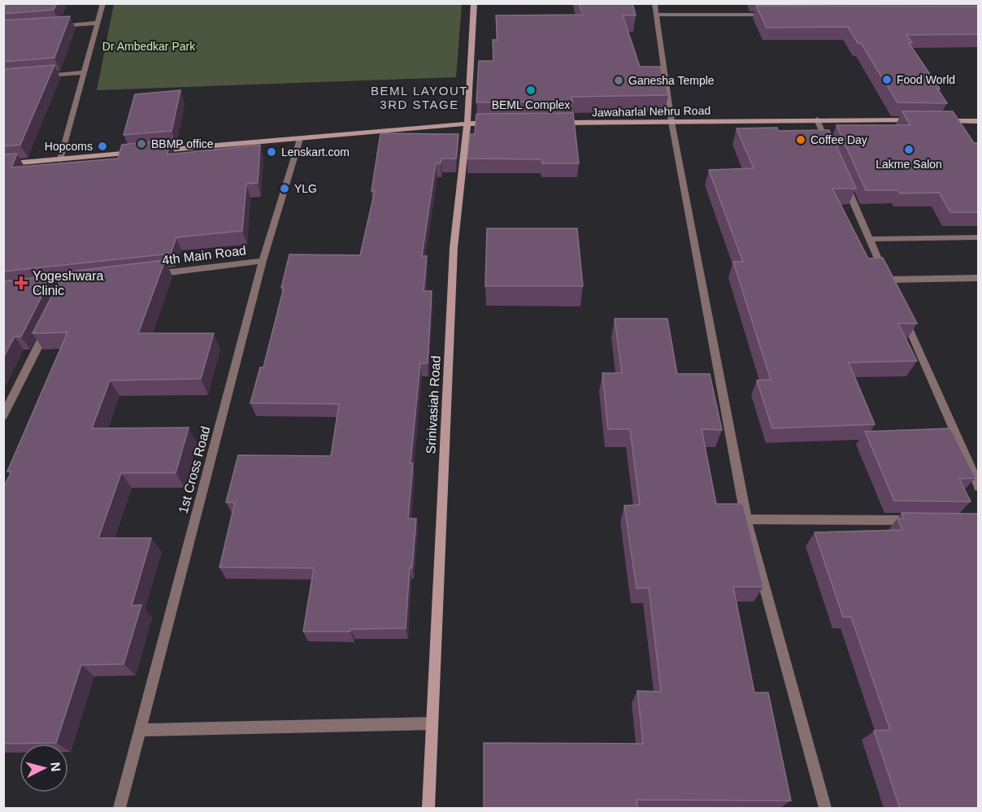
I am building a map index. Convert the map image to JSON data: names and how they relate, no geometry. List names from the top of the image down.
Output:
{
  "streets": {
    "street": [
      "Jawaharlal Nehru Road",
      "4th Main Road",
      "Srinivasiah Road",
      "1st Cross Road"
    ]
  },
  "crossings": [
    ["4th Main Road", "1st Cross Road"]
  ],
  "districts": ["BEML LAYOUT 3RD STAGE"],
  "parks": ["Dr Ambedkar Park"],
  "places": {
    "other": [
      "Food World",
      "Ganesha Temple",
      "BEML Complex",
      "Coffee Day",
      "BBMP office",
      "Hopcoms",
      "Lakme Salon",
      "Lenskart.com",
      "YLG"
    ],
    "health": ["Yogeshwara Clinic"]
  },
  "north": "right"
}
